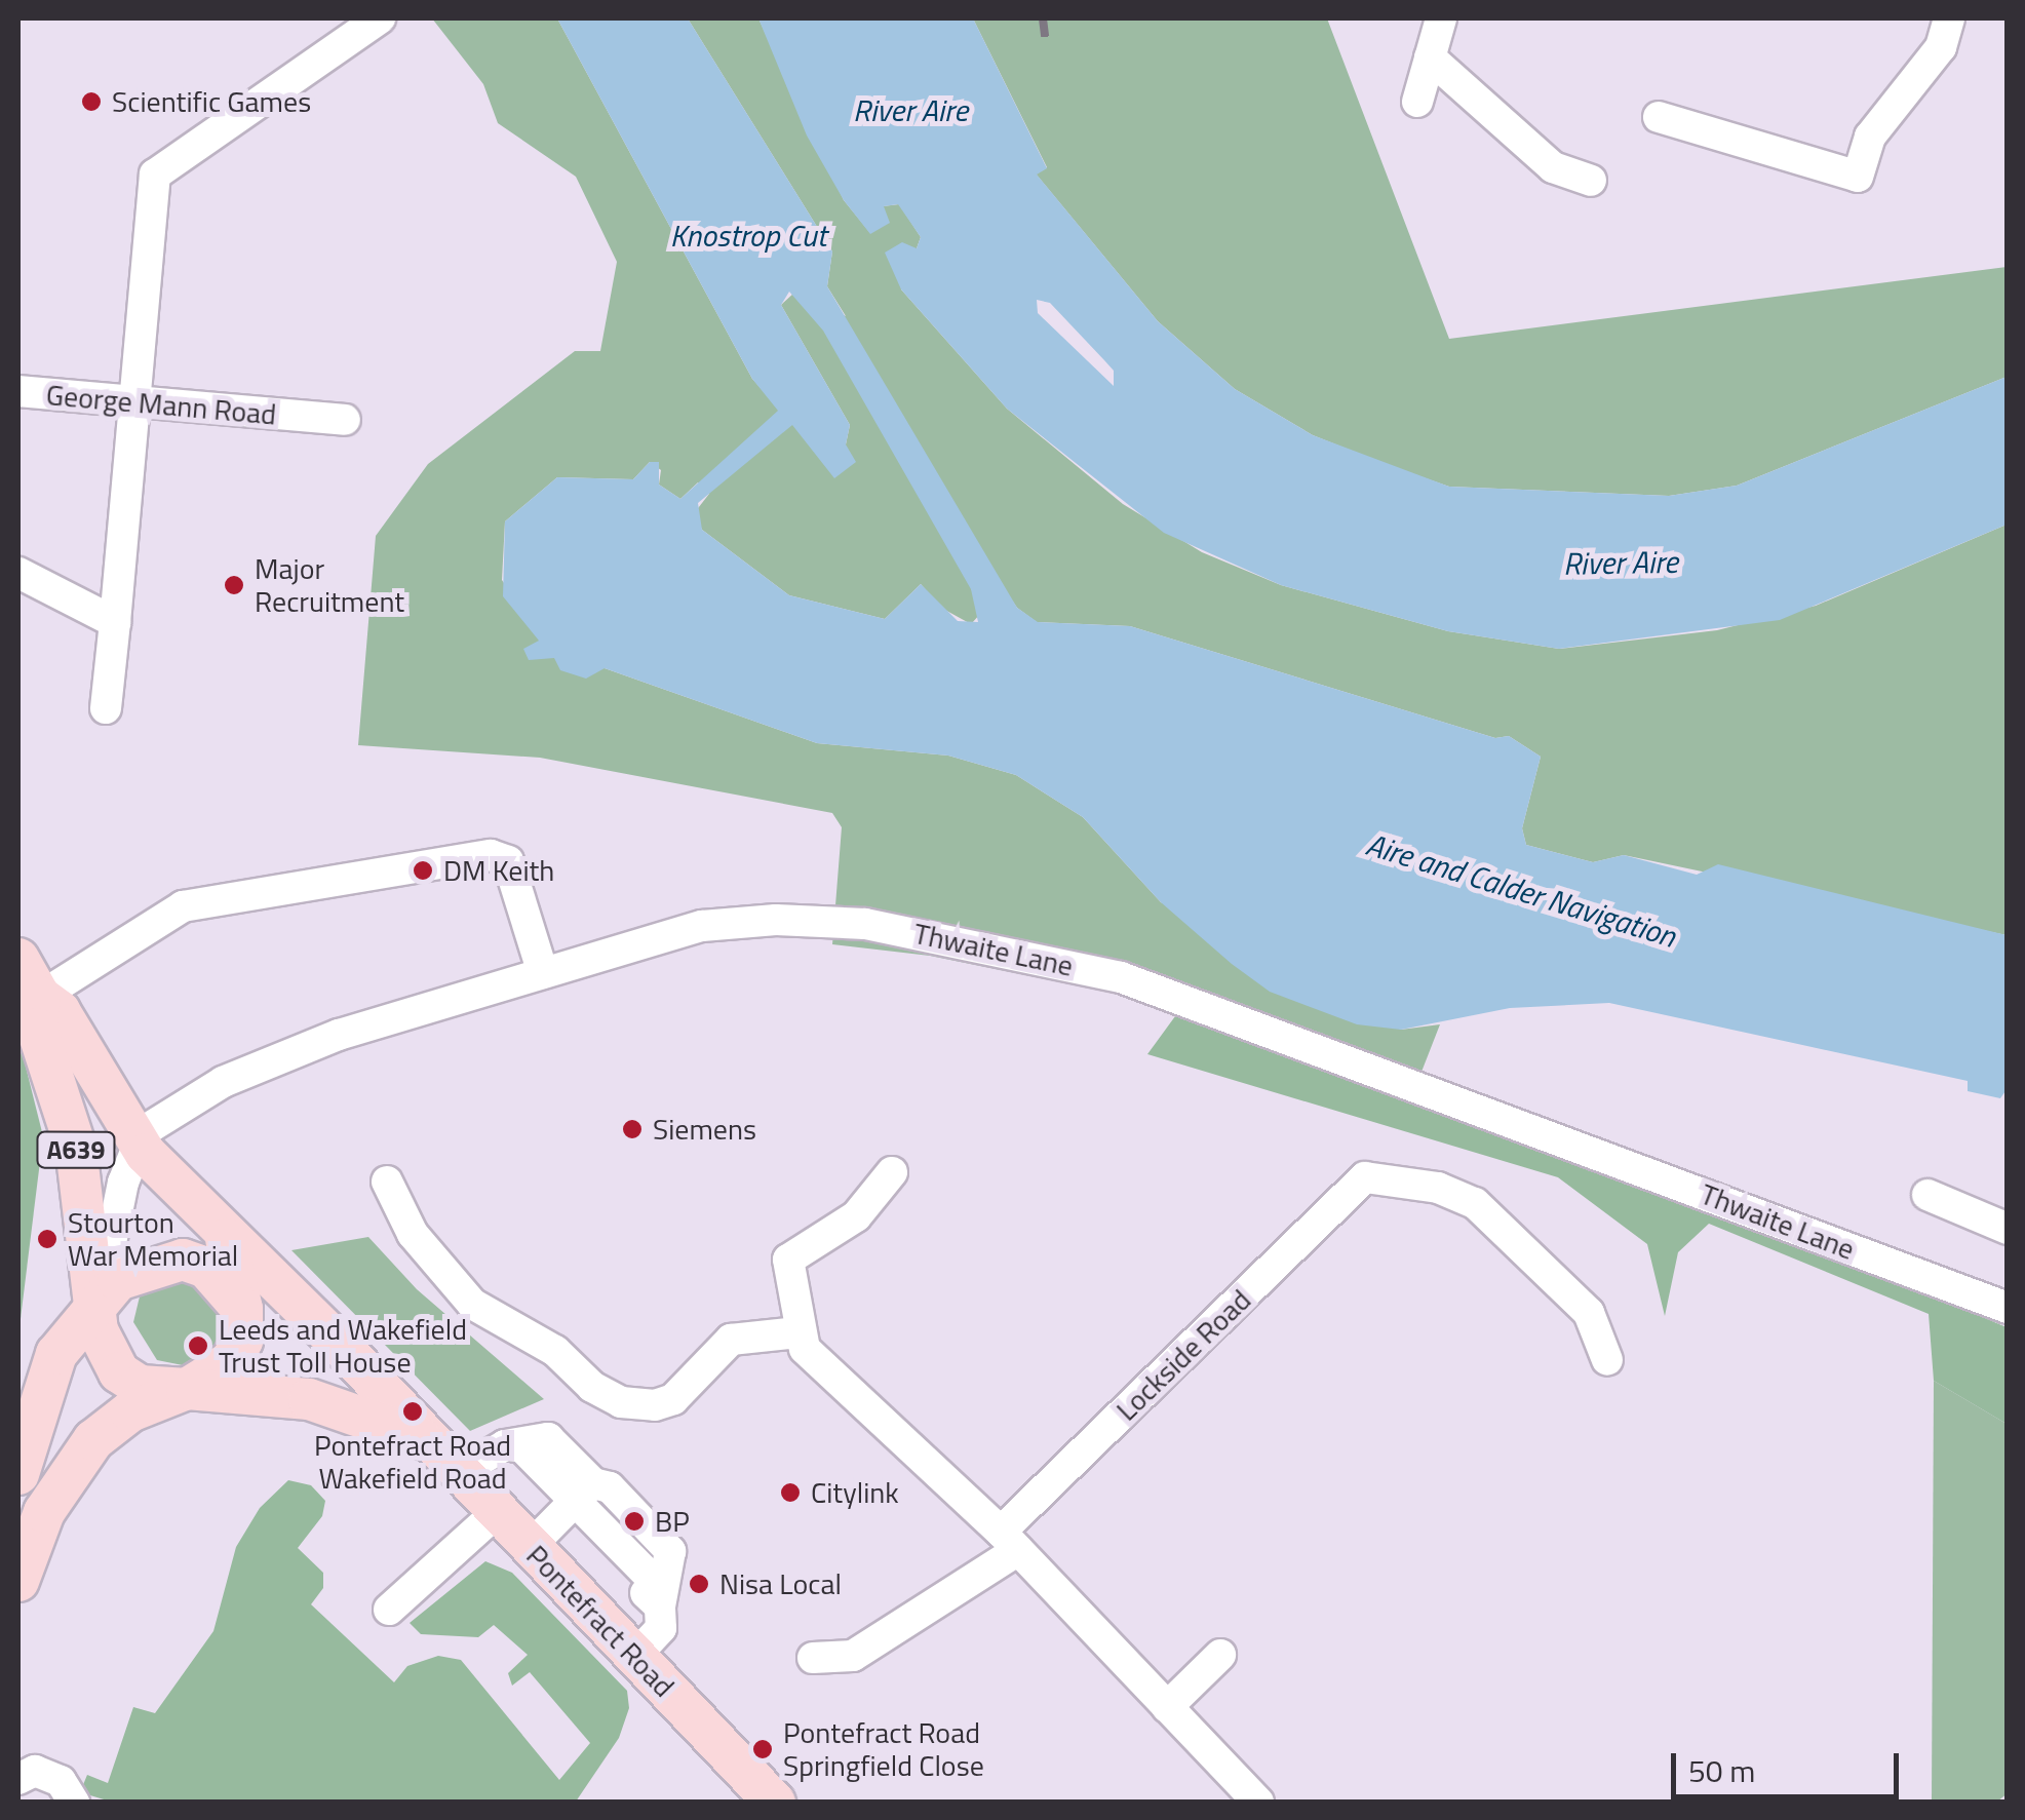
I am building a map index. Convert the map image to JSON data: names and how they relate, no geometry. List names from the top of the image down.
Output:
{
  "streets": {
    "main road": ["A639", "Pontefract Road"],
    "street": ["George Mann Road", "Thwaite Lane", "Lockside Road"]
  },
  "crossings": [
    ["Thwaite Lane", "A639"],
    ["A639", "Pontefract Road"]
  ],
  "water": ["River Aire", "Knostrop Cut", "Aire and Calder Navigation"],
  "places": [
    "Scientific Games",
    "Major Recruitment",
    "DM Keith",
    "Siemens",
    "Stourton War Memorial",
    "Leeds and Wakefield Trust Toll House",
    "Pontefract Road Wakefield Road",
    "Citylink",
    "BP",
    "Nisa Local",
    "Pontefract Road Springfield Close"
  ],
  "scale_bar": "50 m"
}
